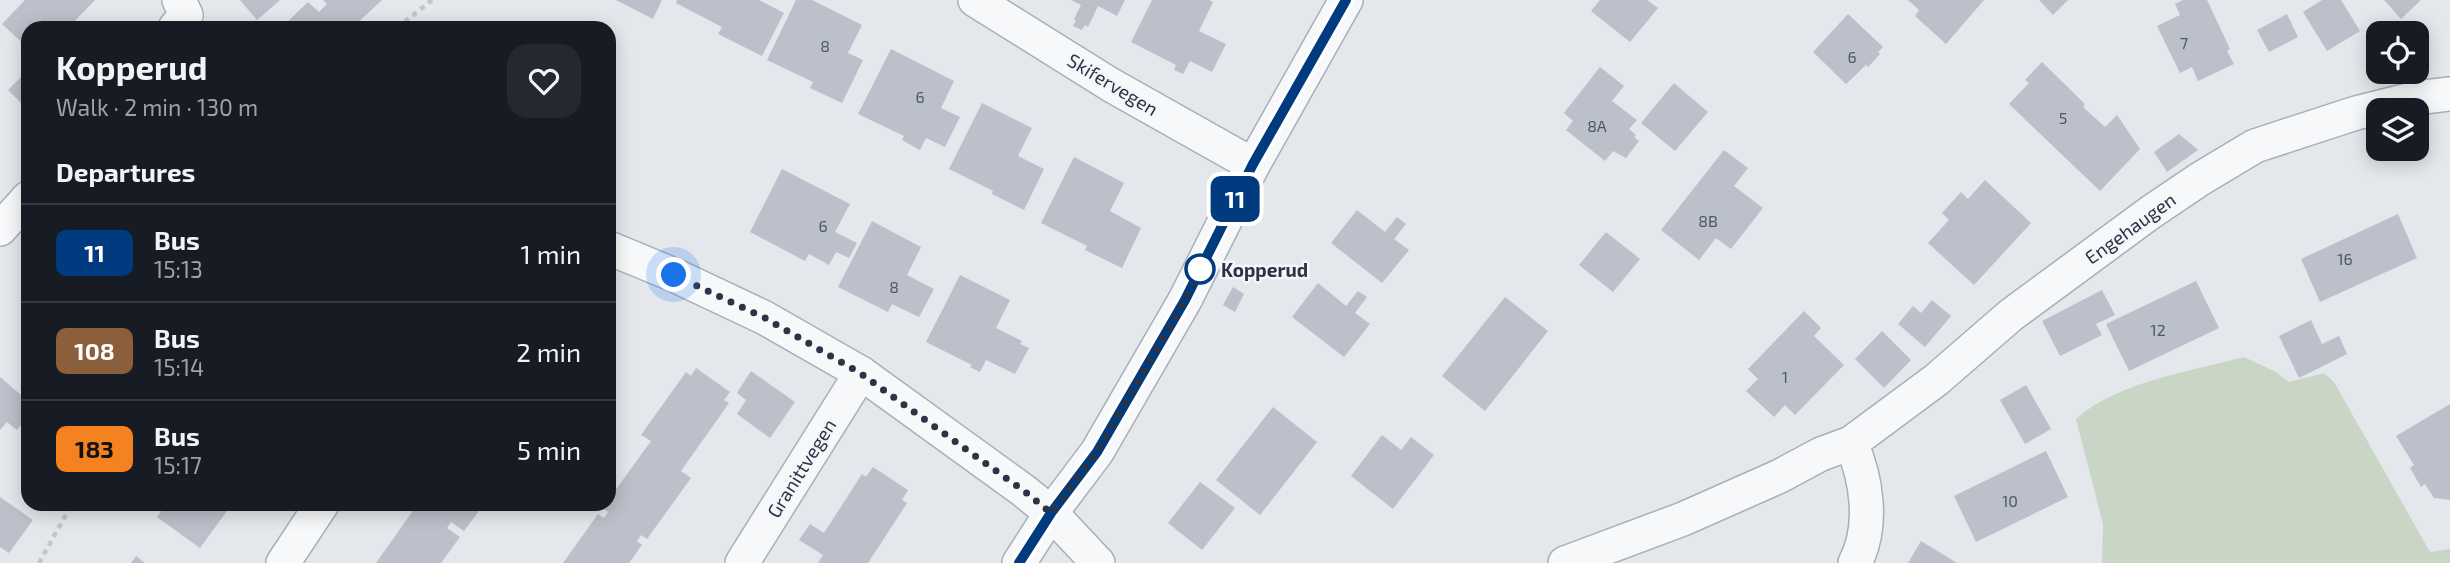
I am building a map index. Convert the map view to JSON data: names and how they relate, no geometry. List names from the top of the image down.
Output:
{
  "streets": {
    "street": ["Skifervegen", "Engehaugen", "Granittvegen"]
  },
  "places": ["Kopperud"],
  "lines": ["bus line 11"],
  "house_numbers": [
    "7",
    "8",
    "6",
    "6",
    "5",
    "8A",
    "8B",
    "6",
    "16",
    "8",
    "12",
    "1",
    "10"
  ],
  "page": {
    "on_map": "11",
    "heading": [
      ["Kopperud", "Walk · 2 min · 130 m"],
      "Departures"
    ],
    "list": [
      {
        "mark": "11",
        "name": "Bus",
        "note": "15:13",
        "value": "1 min"
      },
      {
        "mark": "108",
        "name": "Bus",
        "note": "15:14",
        "value": "2 min"
      },
      {
        "mark": "183",
        "name": "Bus",
        "note": "15:17",
        "value": "5 min"
      }
    ]
  }
}
